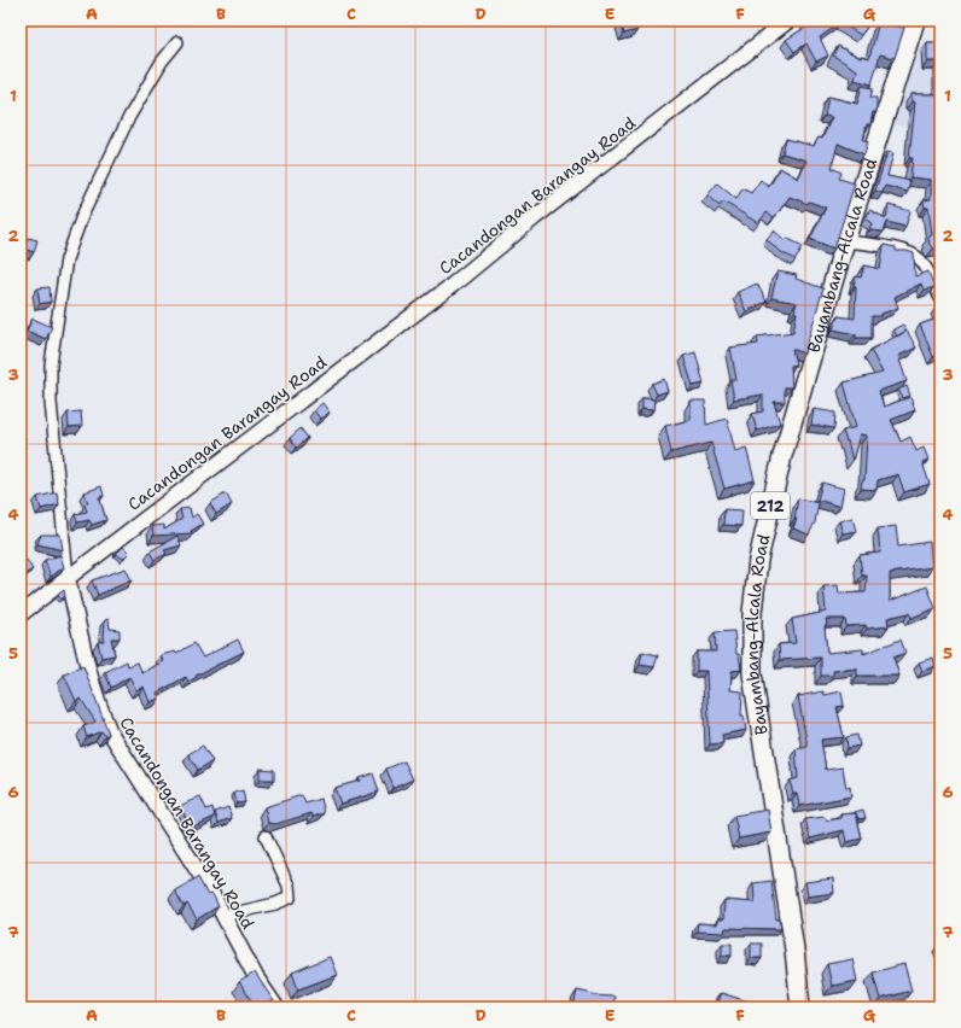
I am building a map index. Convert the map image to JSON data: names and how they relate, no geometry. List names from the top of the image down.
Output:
{
  "streets": {
    "main road": ["Bayambang-Alcala Road", "212"],
    "street": ["Cacandongan Barangay Road"]
  },
  "grid": {
    "columns": [
      "A",
      "B",
      "C",
      "D",
      "E",
      "F",
      "G"
    ],
    "rows": [
      "1",
      "2",
      "3",
      "4",
      "5",
      "6",
      "7"
    ]
  }
}
